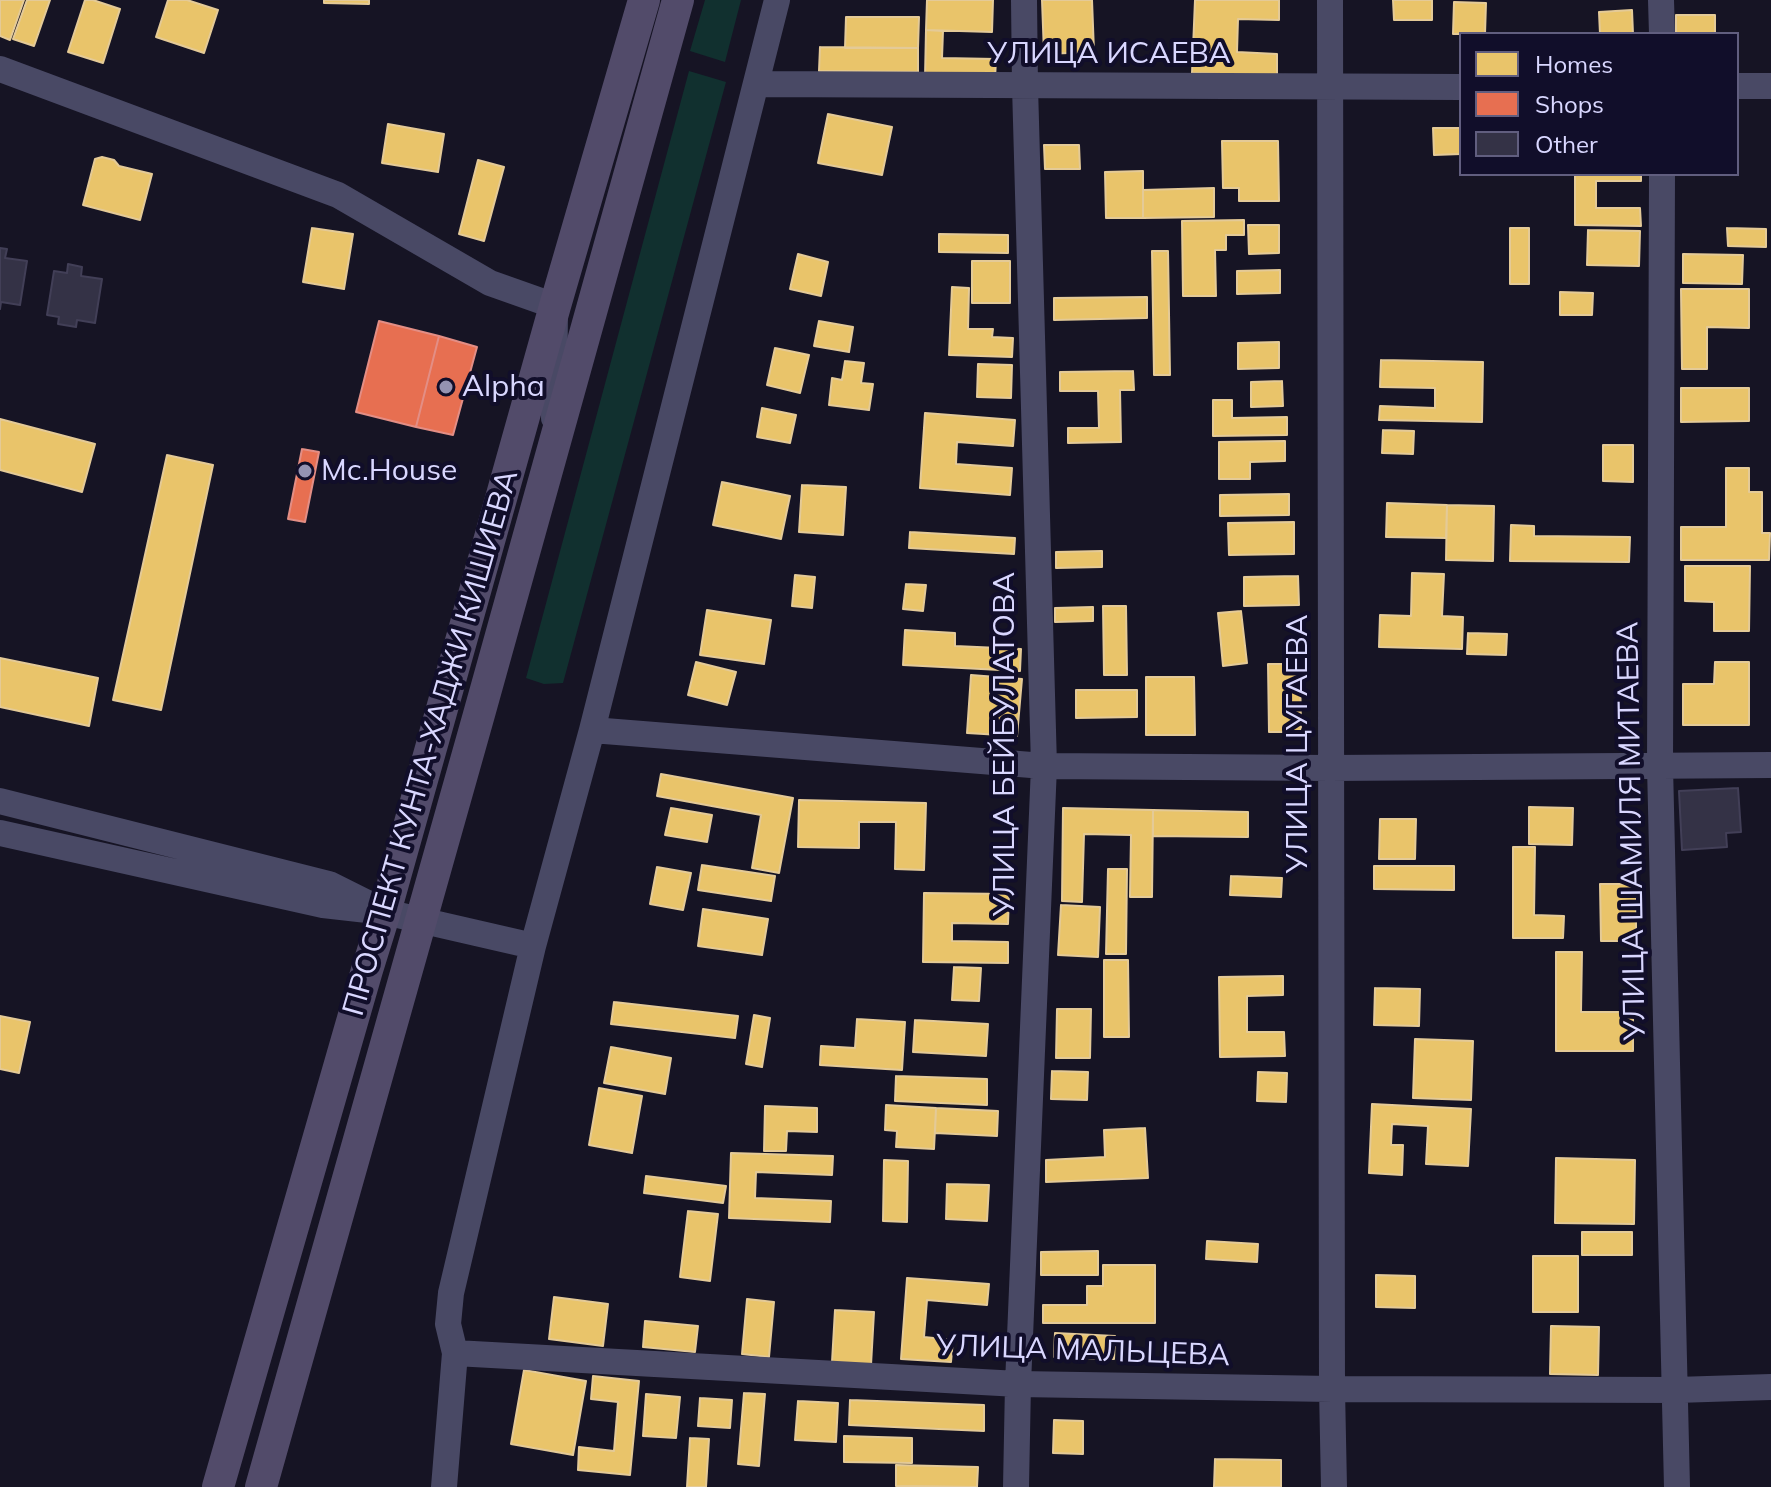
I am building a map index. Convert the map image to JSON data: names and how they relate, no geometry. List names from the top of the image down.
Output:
{
  "streets": {
    "main road": ["ПРОСПЕКТ КУНТА-ХАДЖИ КИШИЕВА"],
    "street": [
      "УЛИЦА ИСАЕВА",
      "УЛИЦА БЕЙБУЛАТОВА",
      "УЛИЦА ЦУГАЕВА",
      "УЛИЦА ШАМИЛЯ МИТАЕВА",
      "УЛИЦА МАЛЬЦЕВА"
    ]
  },
  "crossings": [
    ["УЛИЦА ИСАЕВА", "УЛИЦА БЕЙБУЛАТОВА"],
    ["УЛИЦА ИСАЕВА", "УЛИЦА ЦУГАЕВА"],
    ["УЛИЦА БЕЙБУЛАТОВА", "УЛИЦА МАЛЬЦЕВА"],
    ["УЛИЦА ЦУГАЕВА", "УЛИЦА МАЛЬЦЕВА"],
    ["УЛИЦА ШАМИЛЯ МИТАЕВА", "УЛИЦА МАЛЬЦЕВА"]
  ],
  "places": ["Alpha", "Mc.House"],
  "legend": ["Homes", "Shops", "Other"]
}
